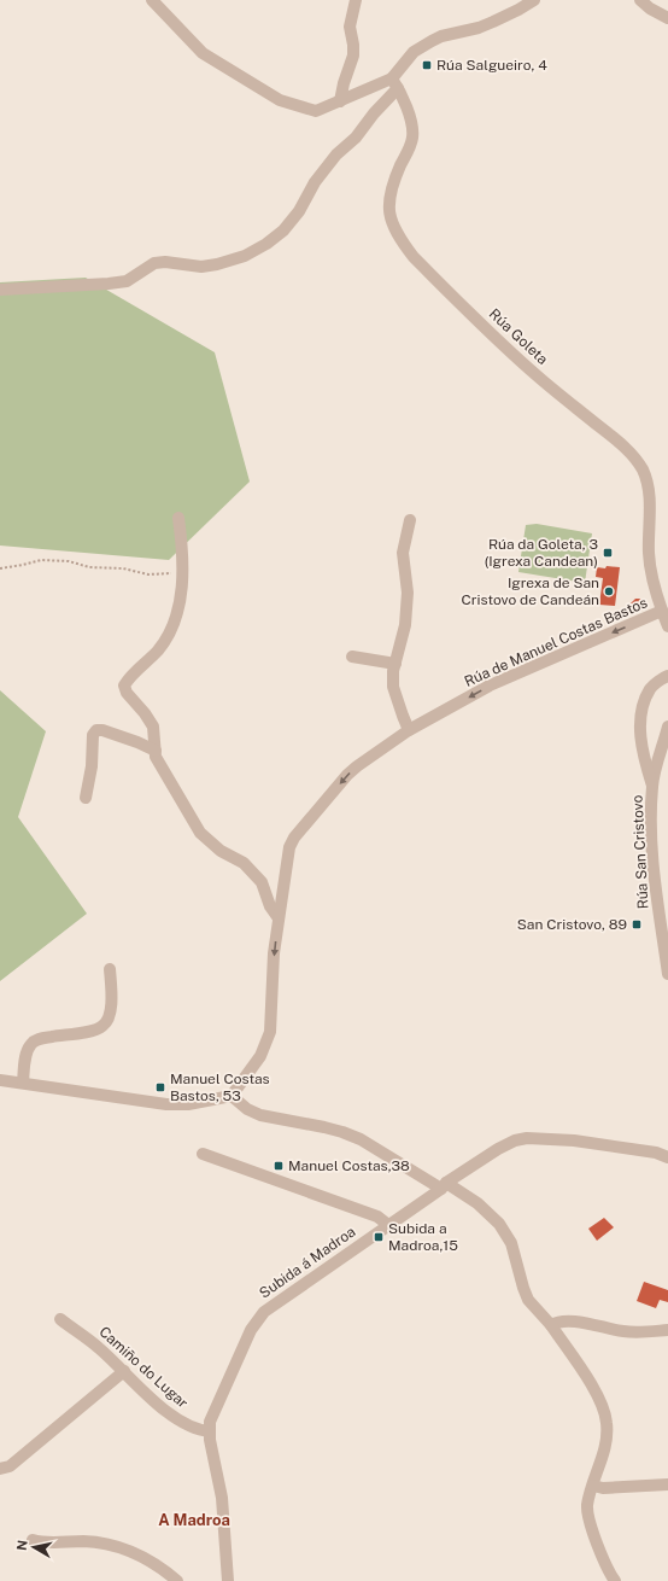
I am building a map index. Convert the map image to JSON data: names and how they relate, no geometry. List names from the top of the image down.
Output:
{
  "streets": {
    "street": [
      "Rúa Goleta",
      "Rúa de Manuel Costas Bastos",
      "Rúa San Cristovo",
      "Subida á Madroa",
      "Camiño do Lugar"
    ]
  },
  "crossings": [
    ["Rúa Goleta", "Rúa de Manuel Costas Bastos"],
    ["Subida á Madroa", "Camiño do Lugar"]
  ],
  "one_way": ["Rúa de Manuel Costas Bastos"],
  "districts": ["A Madroa"],
  "places": {
    "transit": [
      "Rúa Salgueiro, 4",
      "Rúa da Goleta, 3 (Igrexa Candean)",
      "San Cristovo, 89",
      "Manuel Costas Bastos, 53",
      "Manuel Costas,38",
      "Subida a Madroa,15"
    ],
    "other": ["Igrexa de San Cristovo de Candeán"]
  },
  "north": "left"
}
